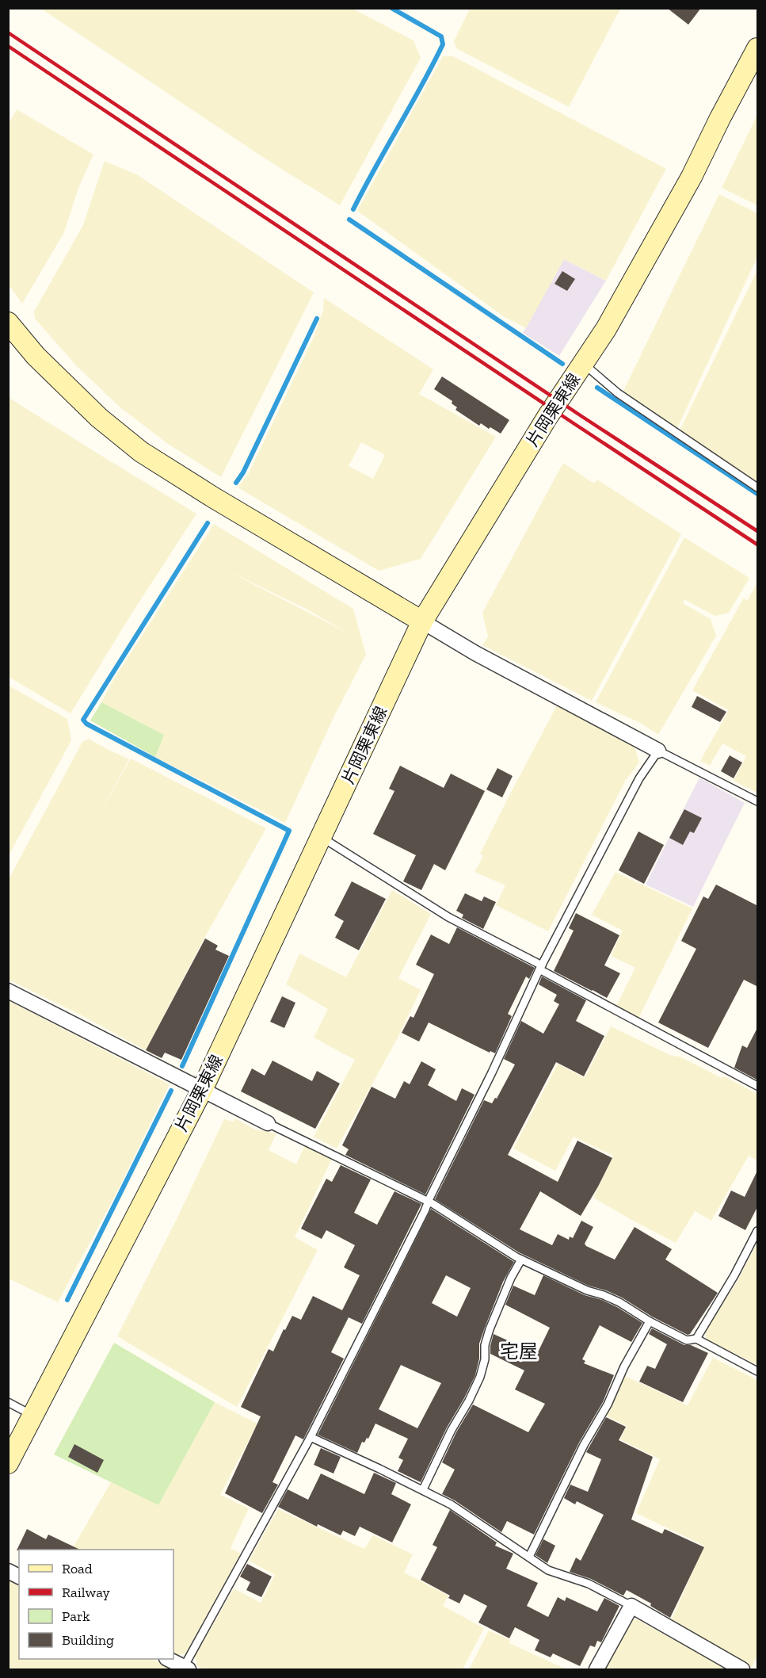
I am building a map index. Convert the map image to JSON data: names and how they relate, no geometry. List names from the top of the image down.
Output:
{
  "streets": {
    "main road": ["片岡栗東線"]
  },
  "districts": ["宅屋"],
  "legend": [
    "Road",
    "Railway",
    "Park",
    "Building"
  ]
}
